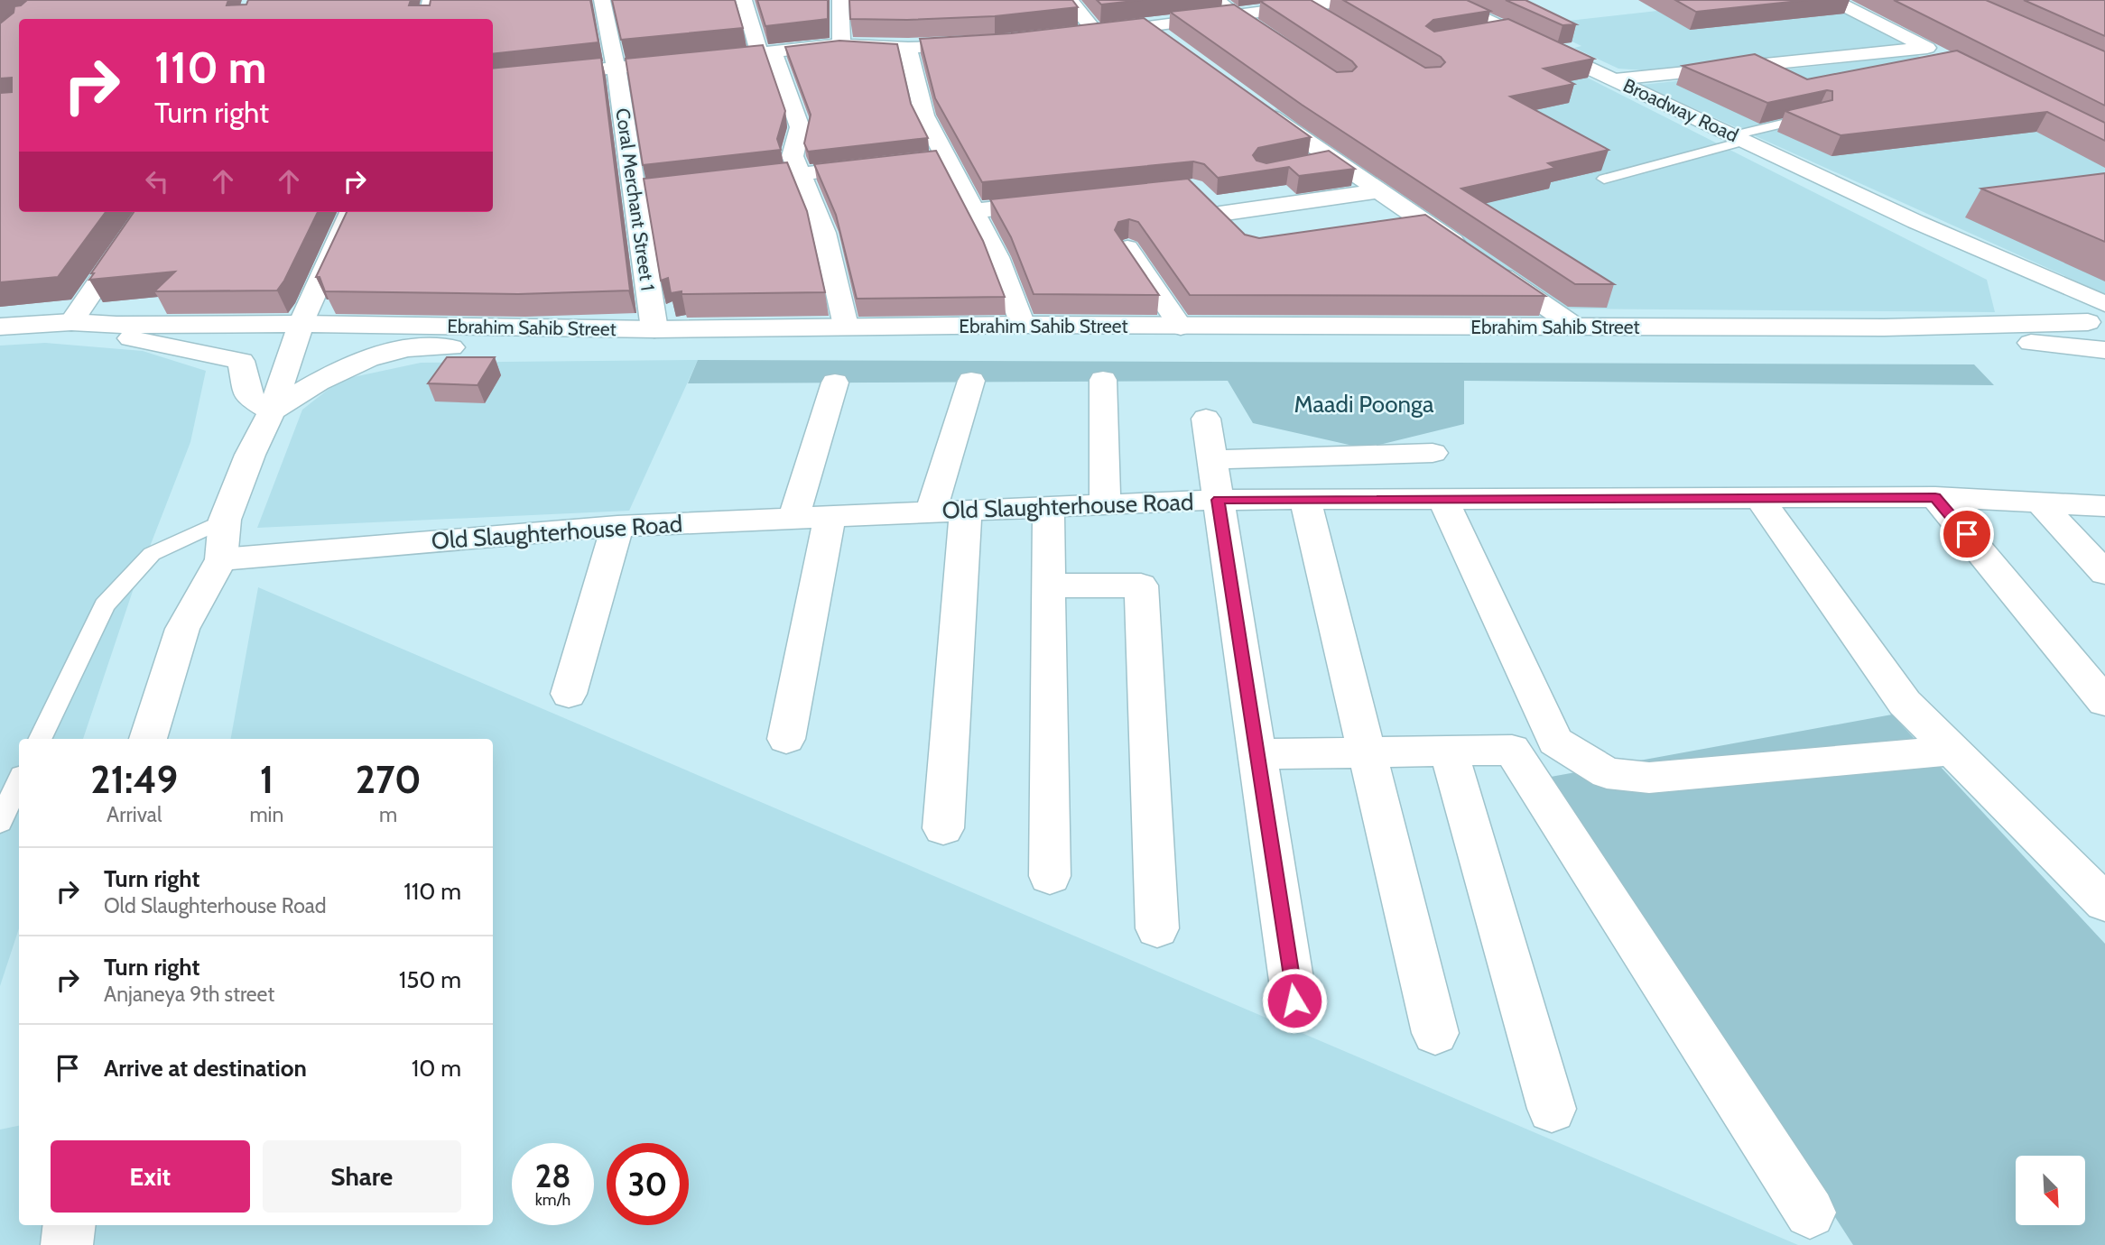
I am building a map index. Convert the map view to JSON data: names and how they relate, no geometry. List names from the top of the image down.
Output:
{
  "streets": {
    "street": [
      "Broadway Road",
      "Coral Merchant Street 1",
      "Ebrahim Sahib Street",
      "Old Slaughterhouse Road"
    ]
  },
  "crossings": [
    ["Broadway Road", "Ebrahim Sahib Street"],
    ["Coral Merchant Street 1", "Ebrahim Sahib Street"]
  ],
  "parks": ["Maadi Poonga"],
  "north": "bottom right",
  "page": {
    "turn": ["110 m", "Turn right"],
    "eta": [
      "21:49",
      "Arrival",
      "1",
      "min",
      "270",
      "m"
    ],
    "list": [
      {
        "name": "Turn right",
        "note": "Old Slaughterhouse Road",
        "value": "110 m"
      },
      {
        "name": "Turn right",
        "note": "Anjaneya 9th street",
        "value": "150 m"
      },
      {
        "name": "Arrive at destination",
        "value": "10 m"
      }
    ],
    "buttons": ["Exit", "Share"],
    "speed": "28 km/h",
    "limit": "30"
  }
}
